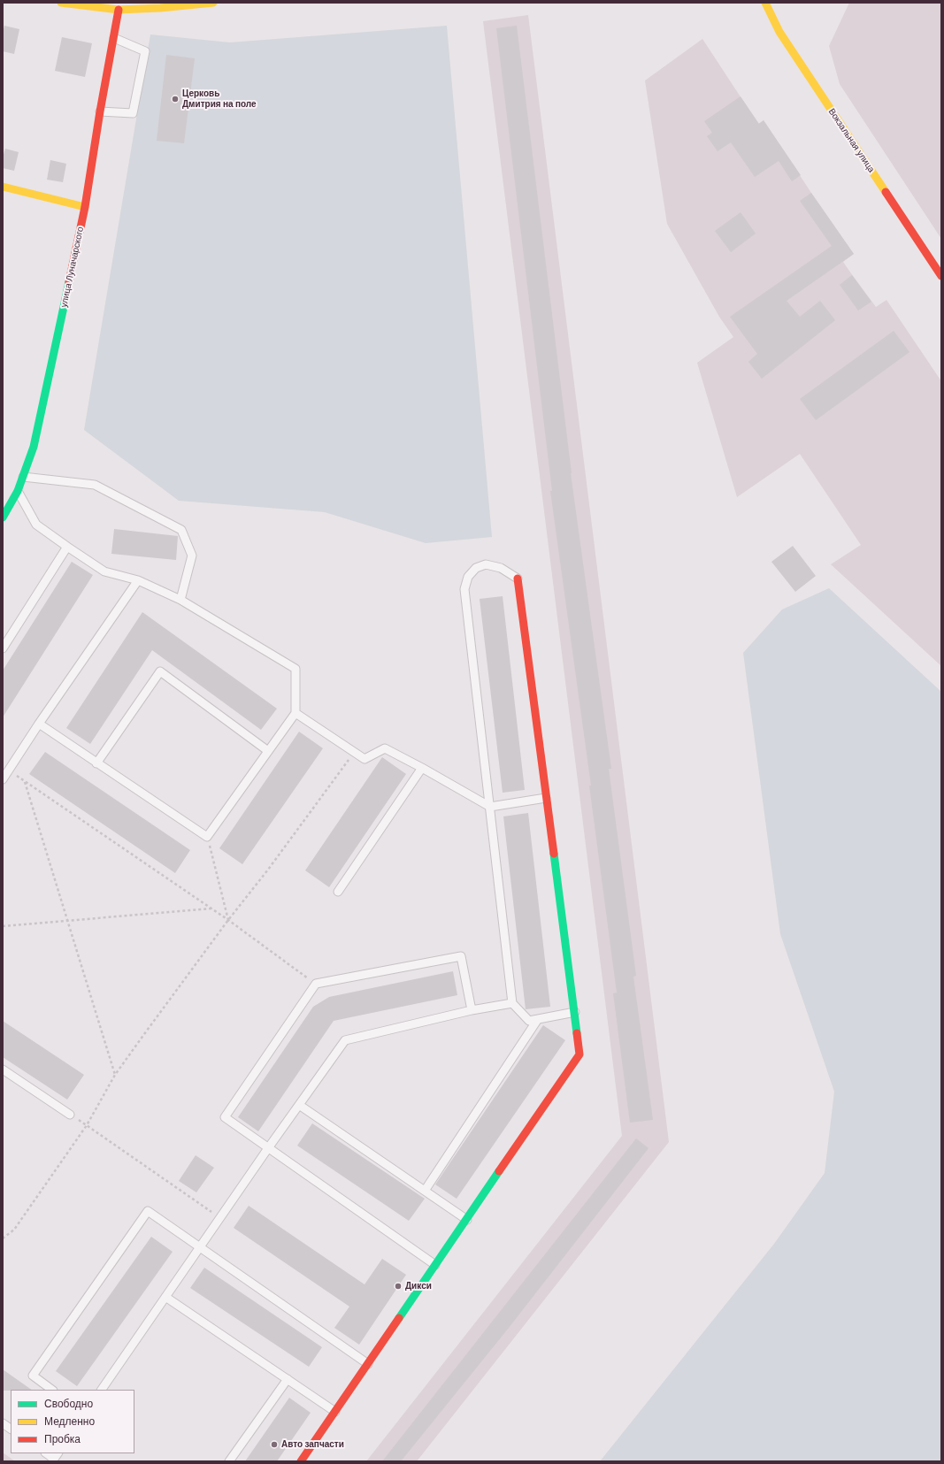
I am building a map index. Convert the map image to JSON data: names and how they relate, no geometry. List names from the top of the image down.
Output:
{
  "streets": {
    "street": ["Вокзальная улица", "улица Луначарского"]
  },
  "places": ["Церковь Дмитрия на поле", "Дикси", "Авто запчасти"],
  "legend": ["Свободно", "Медленно", "Пробка"]
}
